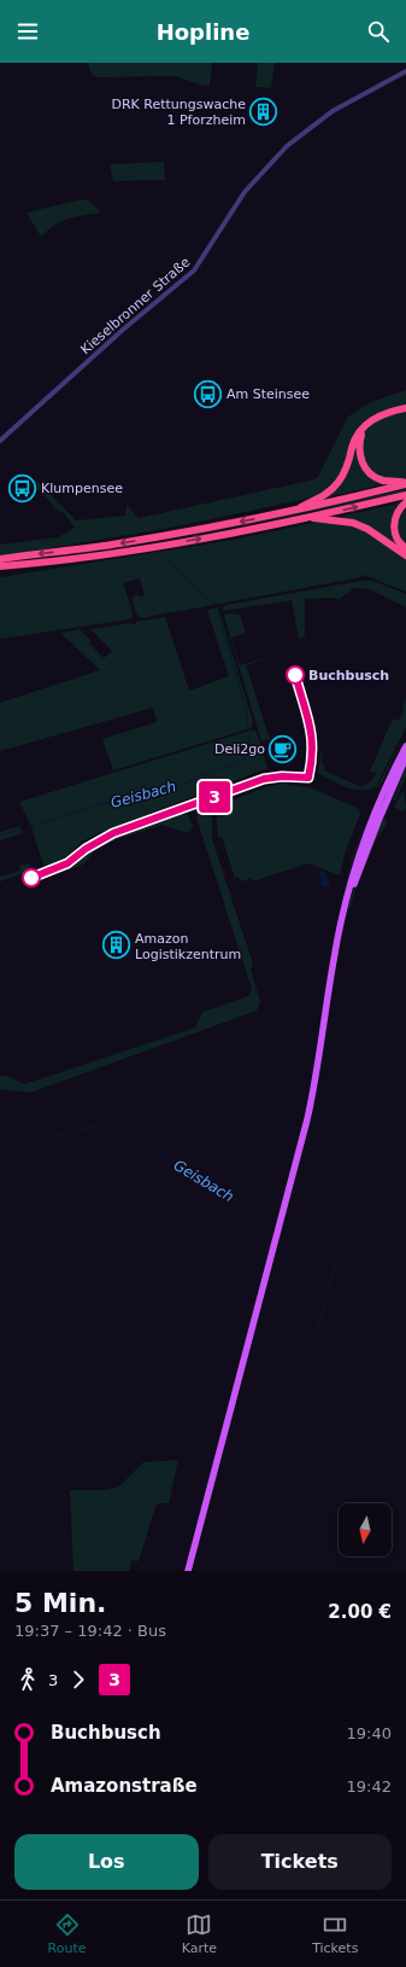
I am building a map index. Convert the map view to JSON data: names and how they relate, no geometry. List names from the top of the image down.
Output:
{
  "streets": {
    "street": ["Kieselbronner Straße"]
  },
  "water": ["Geisbach"],
  "places": {
    "building": ["DRK Rettungswache 1 Pforzheim", "Amazon Logistikzentrum"],
    "bus stop": ["Am Steinsee", "Klumpensee"],
    "other": ["Buchbusch"],
    "cafe": ["Deli2go"]
  },
  "lines": ["bus line 3"],
  "north": "bottom",
  "page": {
    "header": "Hopline",
    "on_map": "3",
    "heading": ["5 Min.", "19:37 – 19:42 · Bus", "2.00 €"],
    "legs": ["3", "3"],
    "list": [
      {
        "name": "Buchbusch",
        "value": "19:40"
      },
      {
        "name": "Amazonstraße",
        "value": "19:42"
      }
    ],
    "buttons": ["Los", "Tickets"],
    "tabs": ["Route", "Karte", "Tickets"]
  }
}
